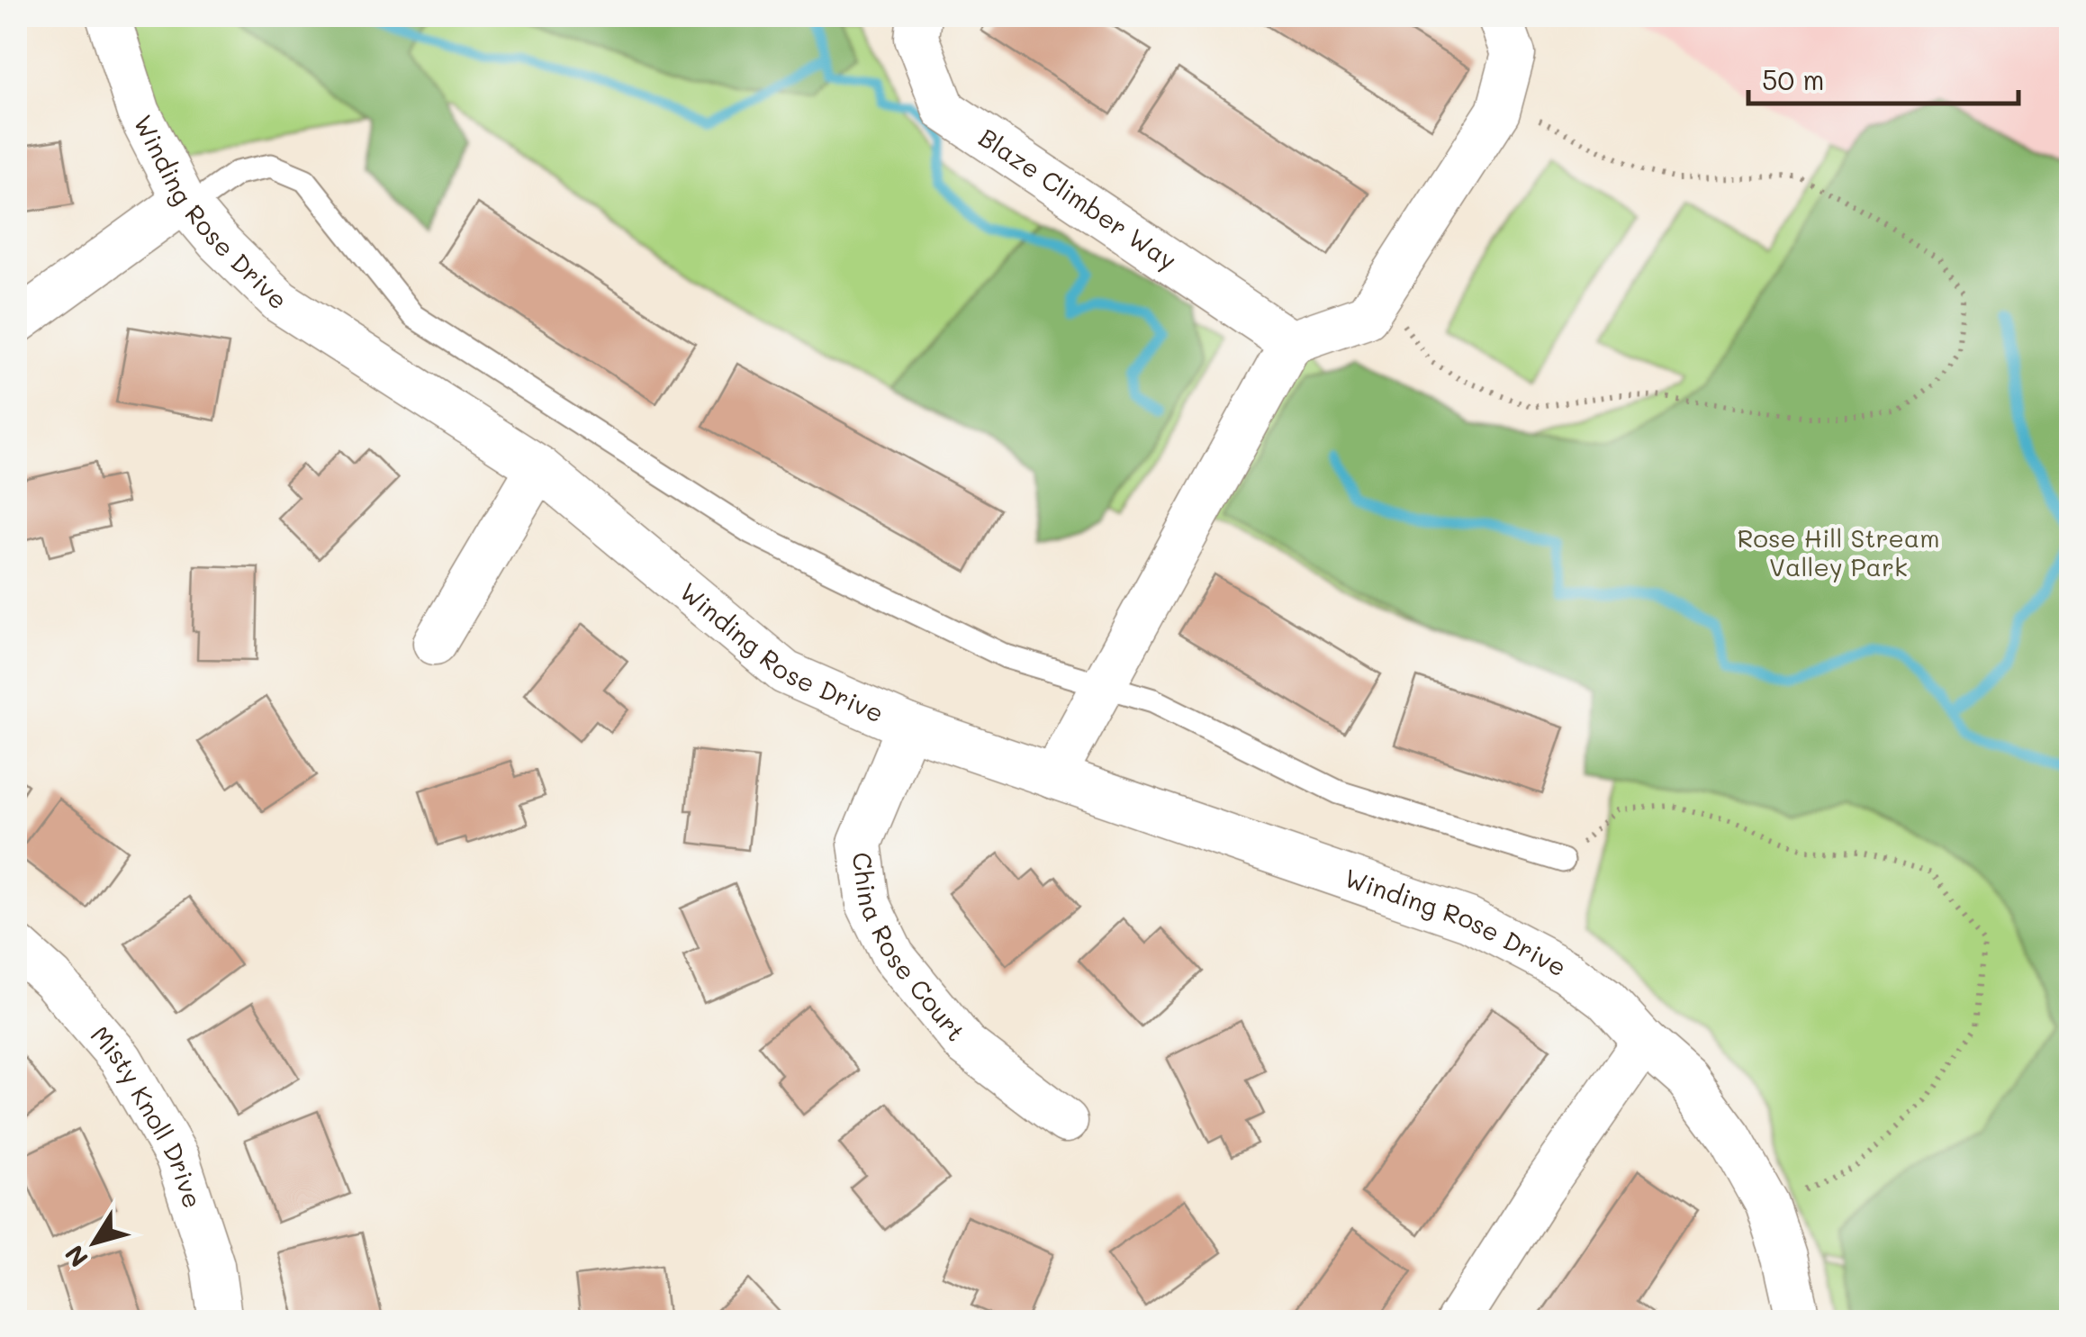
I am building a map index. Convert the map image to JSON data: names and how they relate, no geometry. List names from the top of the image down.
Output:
{
  "streets": {
    "street": [
      "Blaze Climber Way",
      "Winding Rose Drive",
      "China Rose Court",
      "Misty Knoll Drive"
    ]
  },
  "crossings": [
    ["Winding Rose Drive", "China Rose Court"]
  ],
  "parks": ["Rose Hill Stream Valley Park"],
  "scale_bar": "50 m",
  "north": "bottom left"
}
